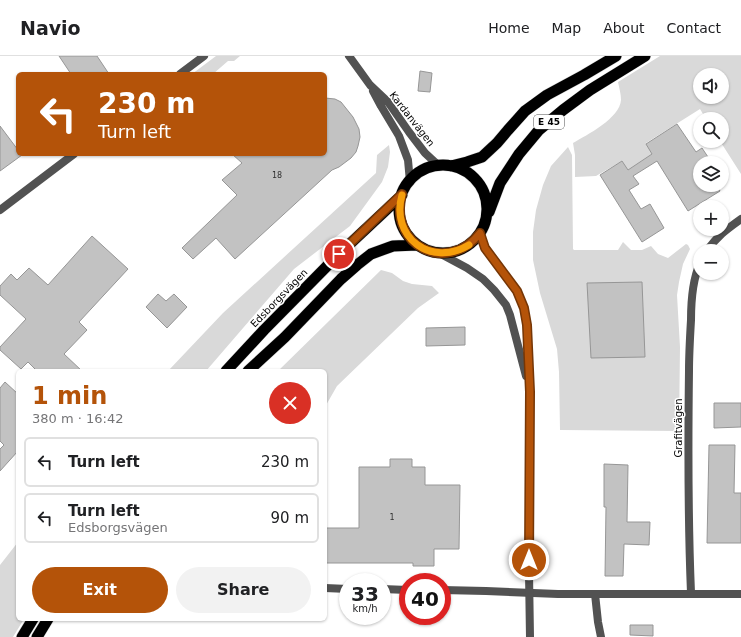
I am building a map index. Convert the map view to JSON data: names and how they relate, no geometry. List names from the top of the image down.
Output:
{
  "streets": {
    "highway": ["E 45", "Edsborgsvägen"],
    "street": ["Kardanvägen", "Grafitvägen"]
  },
  "crossings": [
    ["Kardanvägen", "E 45"],
    ["Kardanvägen", "Edsborgsvägen"],
    ["E 45", "Edsborgsvägen"]
  ],
  "house_numbers": ["18", "1"],
  "page": {
    "header": "Navio",
    "nav": [
      "Home",
      "Map",
      "About",
      "Contact"
    ],
    "map_buttons": ["+", "−"],
    "turn": ["230 m", "Turn left"],
    "heading": ["1 min", "380 m · 16:42"],
    "list": [
      {
        "name": "Turn left",
        "value": "230 m"
      },
      {
        "name": "Turn left",
        "note": "Edsborgsvägen",
        "value": "90 m"
      }
    ],
    "buttons": ["Exit", "Share"],
    "speed": "33 km/h",
    "limit": "40"
  }
}
